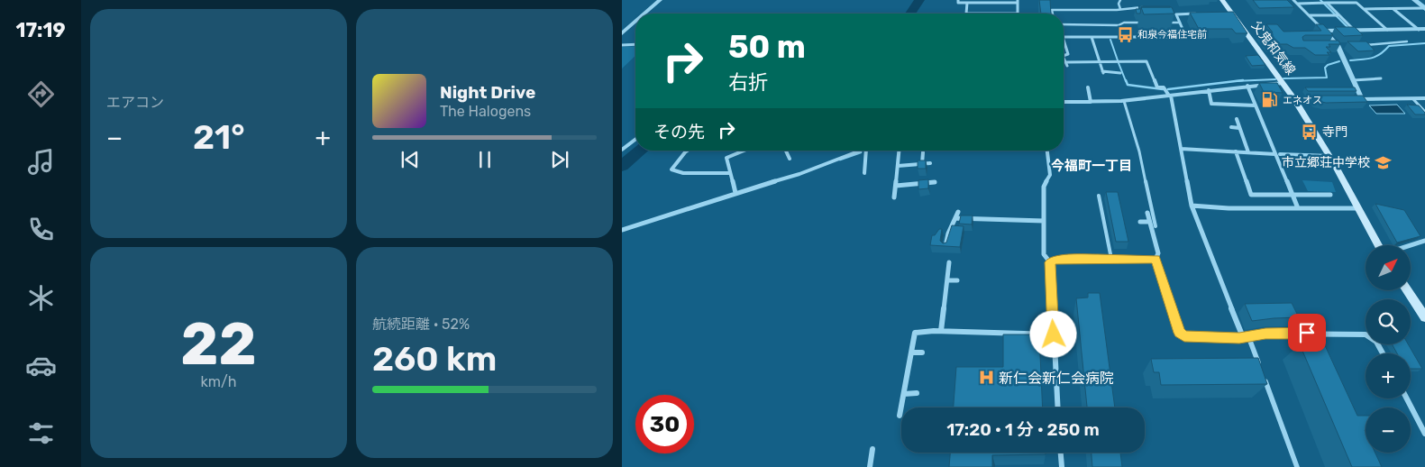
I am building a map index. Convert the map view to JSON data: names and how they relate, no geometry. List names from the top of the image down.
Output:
{
  "streets": {
    "main road": ["父鬼和気線"]
  },
  "districts": ["今福町一丁目"],
  "places": {
    "bus stop": ["和泉今福住宅前", "寺門"],
    "fuel station": ["エネオス"],
    "school or university": ["市立郷荘中学校"],
    "hospital": ["新仁会新仁会病院"]
  },
  "north": "top right",
  "page": {
    "tabs": "17:19",
    "tile": [
      "エアコン",
      ["22", "km/h"],
      ["航続距離 · 52%", "260 km"]
    ],
    "turn": ["50 m", "右折"],
    "song": ["Night Drive", "The Halogens"],
    "then": "その先",
    "heat": ["−", "21°", "+"],
    "map_buttons": ["+", "−"],
    "limit": "30",
    "trip": "17:20 · 1 分 · 250 m"
  }
}
